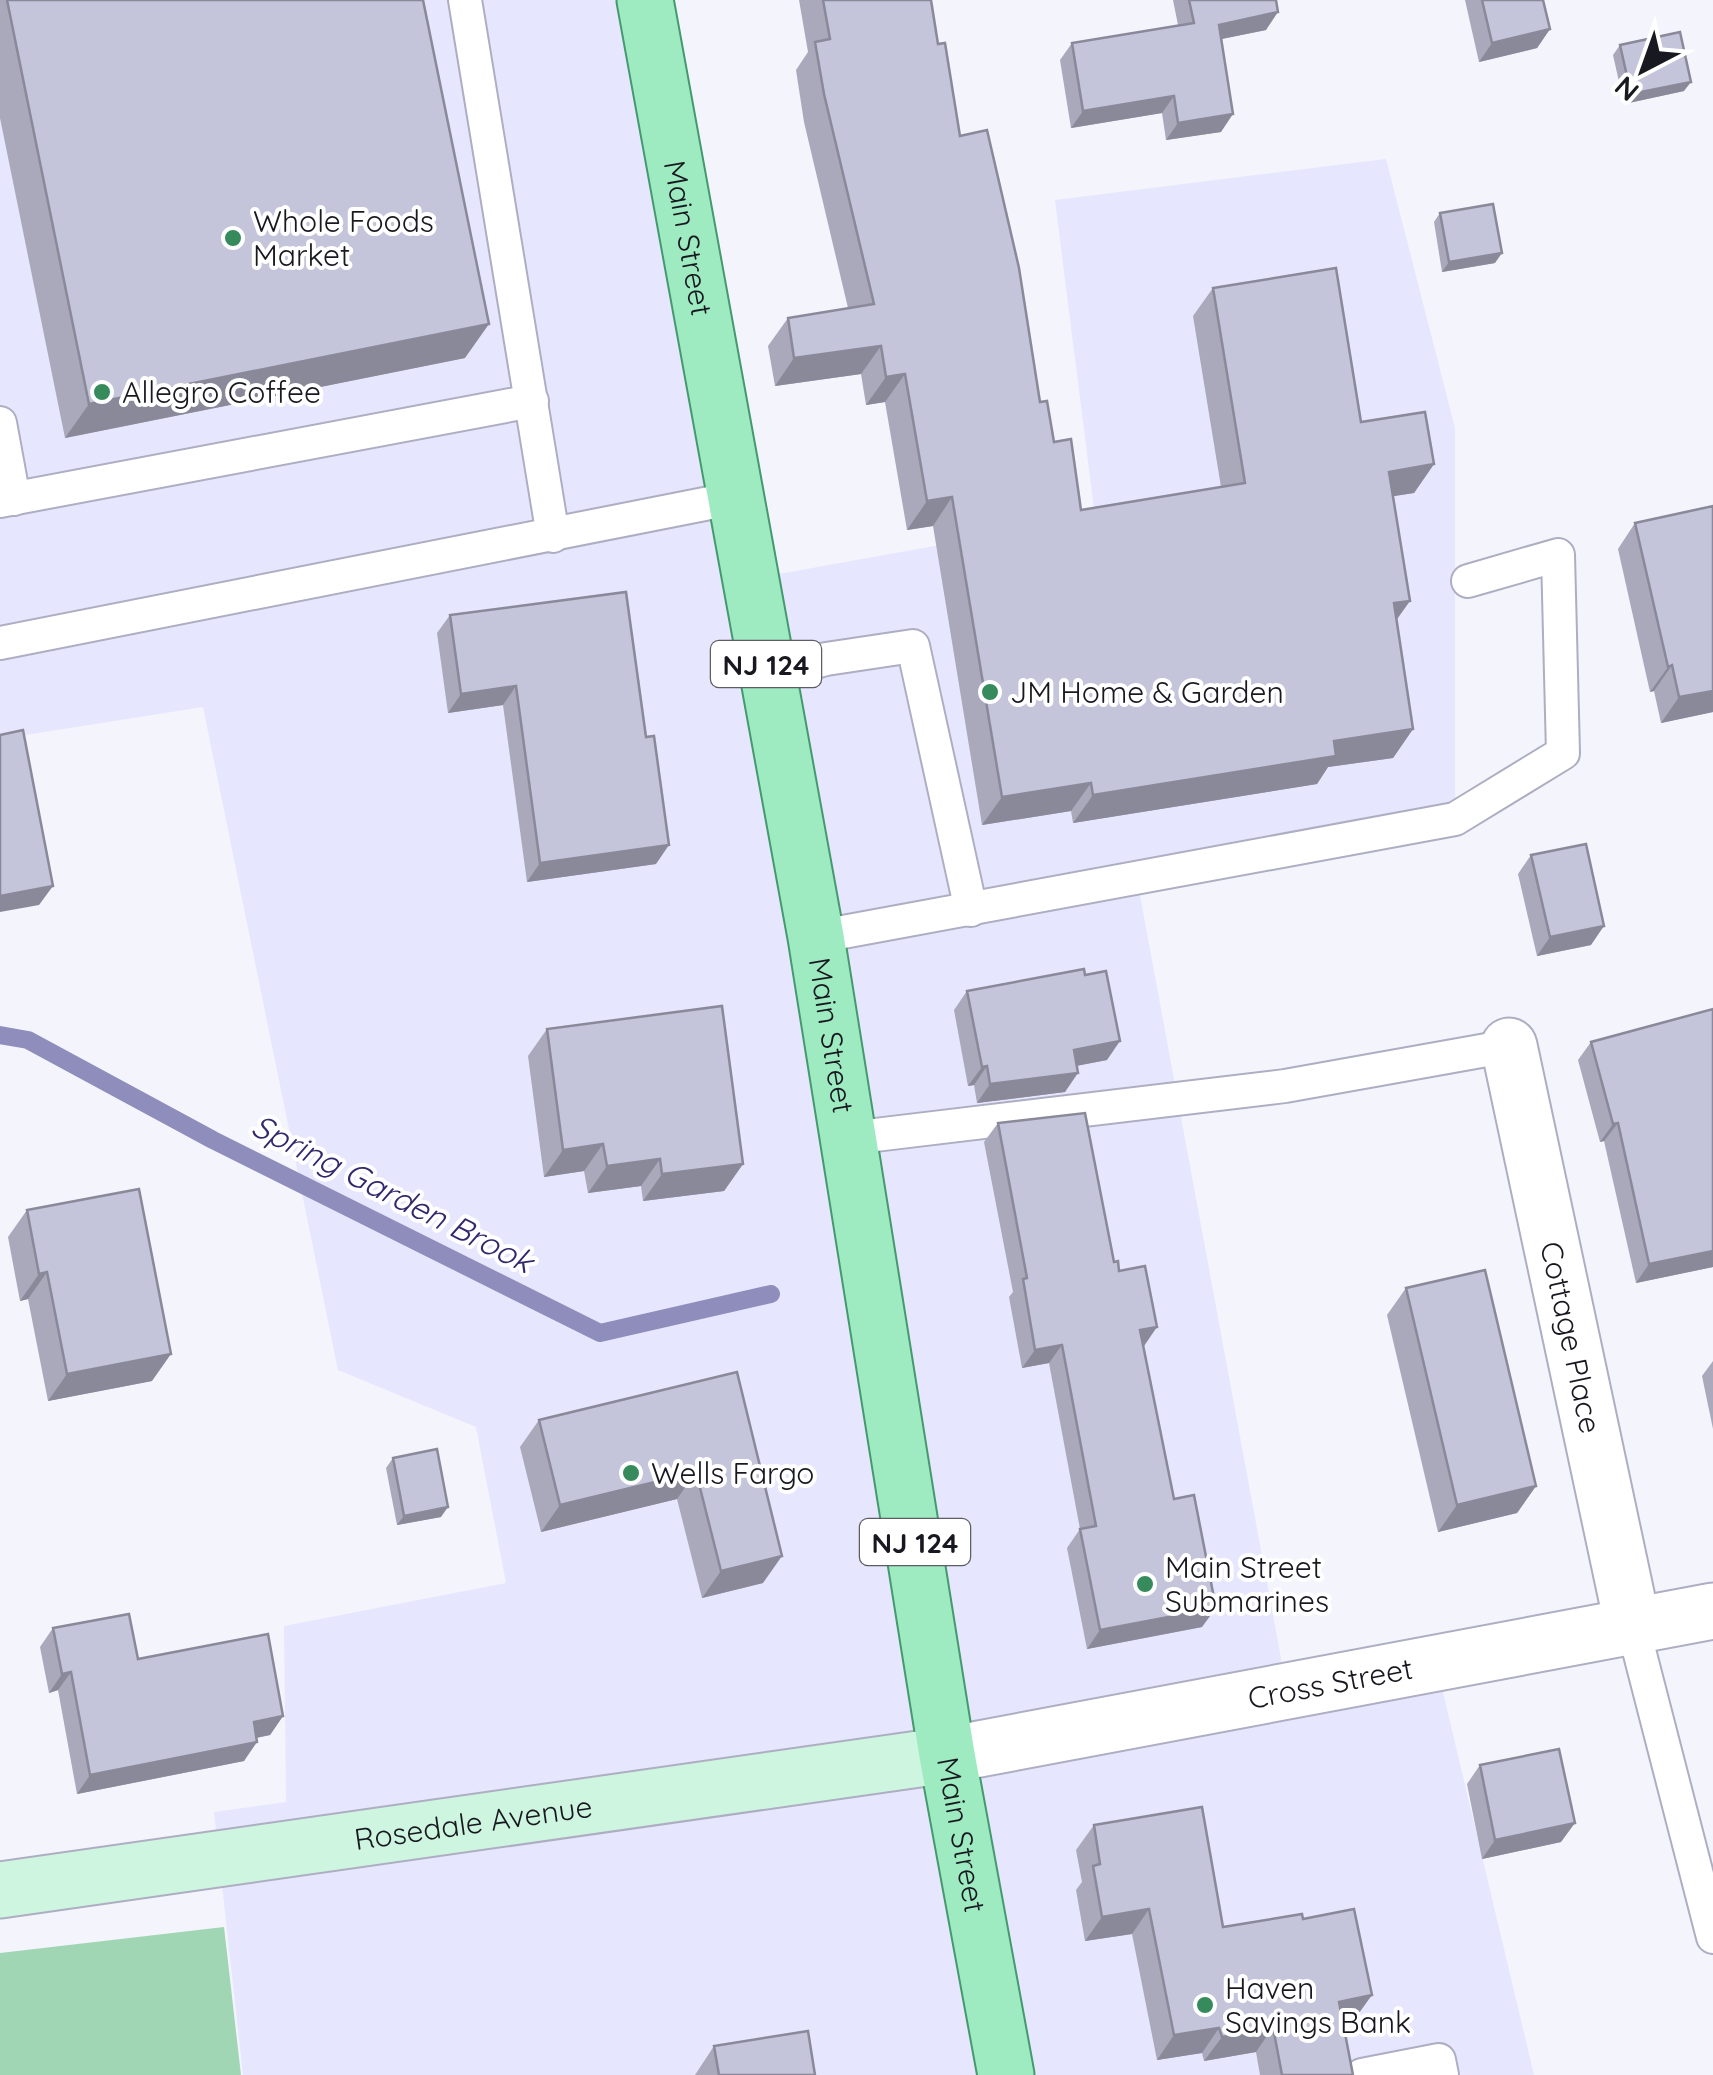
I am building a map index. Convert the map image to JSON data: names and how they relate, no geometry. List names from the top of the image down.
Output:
{
  "streets": {
    "main road": ["Main Street", "NJ 124"],
    "street": ["Cottage Place", "Cross Street", "Rosedale Avenue"]
  },
  "crossings": [
    ["Main Street", "Cross Street"],
    ["Main Street", "Rosedale Avenue"],
    ["Cottage Place", "Cross Street"],
    ["Cross Street", "Rosedale Avenue"]
  ],
  "water": ["Spring Garden Brook"],
  "places": [
    "Whole Foods Market",
    "Allegro Coffee",
    "JM Home & Garden",
    "Wells Fargo",
    "Main Street Submarines",
    "Haven Savings Bank"
  ],
  "north": "bottom left"
}
